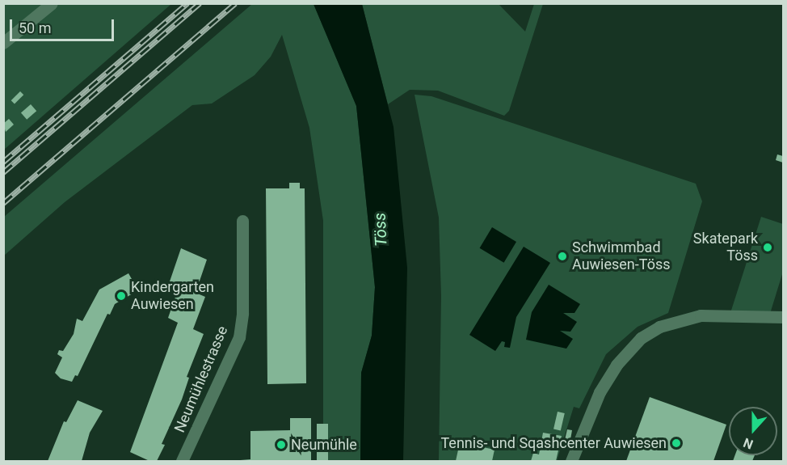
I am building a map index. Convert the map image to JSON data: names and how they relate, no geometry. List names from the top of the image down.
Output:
{
  "streets": {
    "street": ["Neumühlestrasse"]
  },
  "water": ["Töss"],
  "places": [
    "Skatepark Töss",
    "Schwimmbad Auwiesen-Töss",
    "Kindergarten Auwiesen",
    "Tennis- und Sqashcenter Auwiesen",
    "Neumühle"
  ],
  "scale_bar": "50 m",
  "north": "bottom"
}
